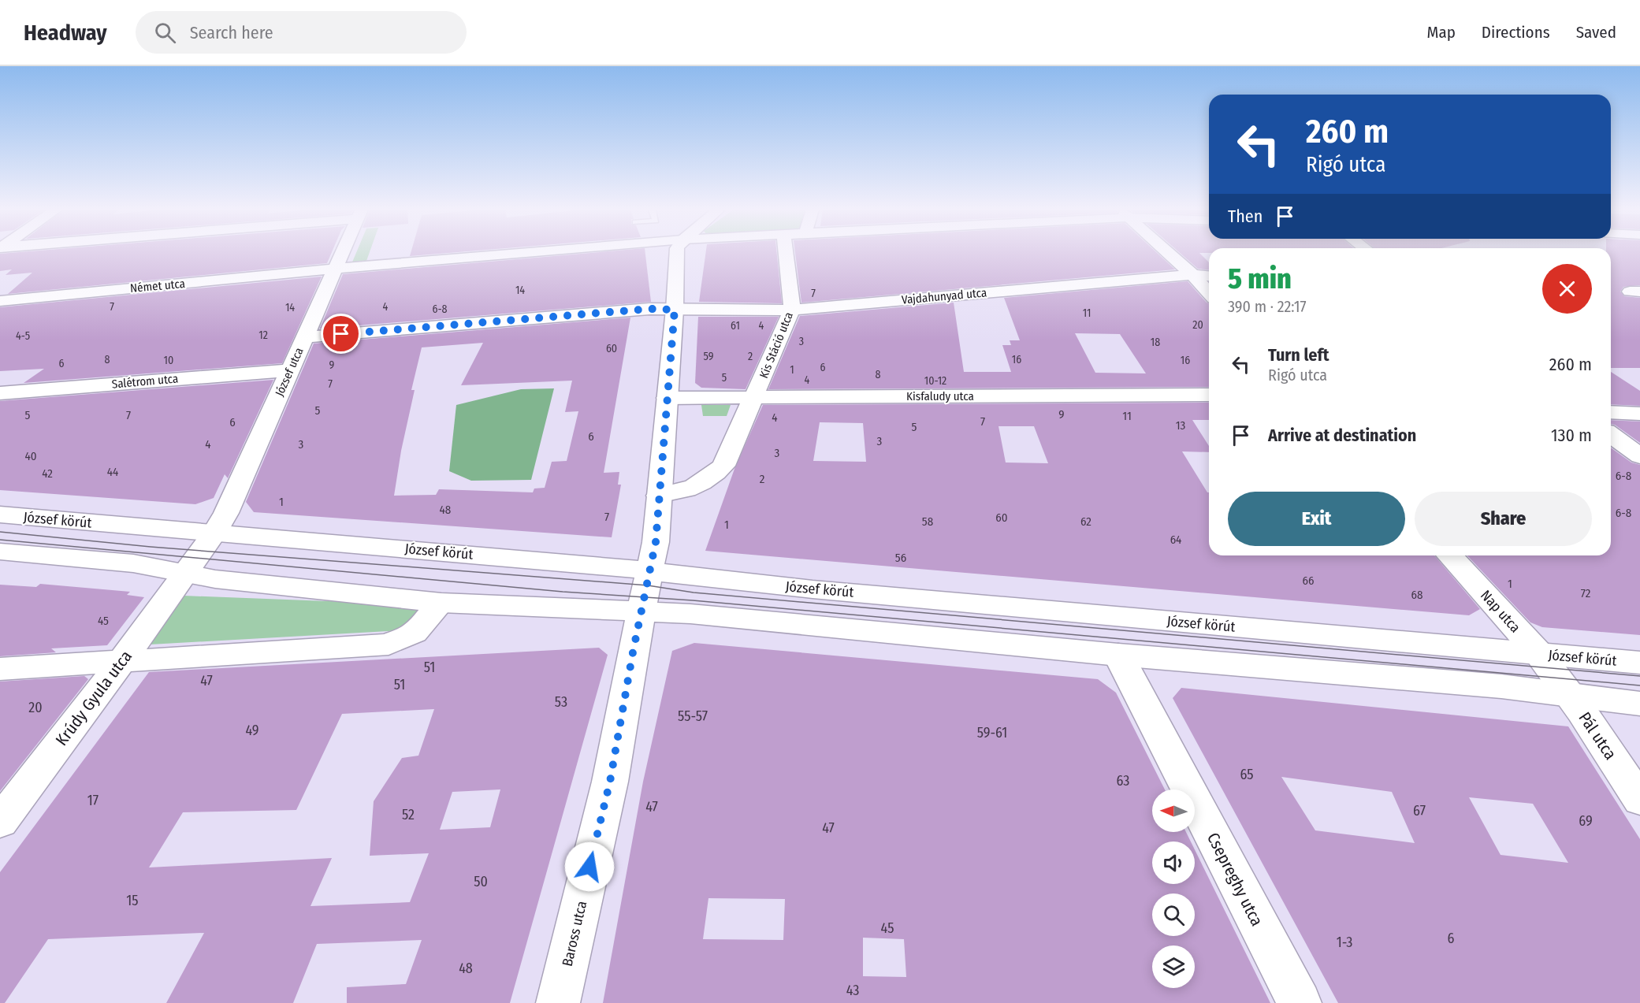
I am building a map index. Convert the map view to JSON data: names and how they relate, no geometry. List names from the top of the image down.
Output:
{
  "streets": {
    "street": [
      "Német utca",
      "Vajdahunyad utca",
      "Kis Stáció utca",
      "József utca",
      "Salétrom utca",
      "Kisfaludy utca",
      "József körút",
      "Nap utca",
      "Krúdy Gyula utca",
      "Pál utca",
      "Csepreghy utca",
      "Baross utca"
    ]
  },
  "crossings": [
    ["Német utca", "József utca"],
    ["Vajdahunyad utca", "Kis Stáció utca"],
    ["Vajdahunyad utca", "József utca"],
    ["Vajdahunyad utca", "Baross utca"],
    ["Kis Stáció utca", "Kisfaludy utca"],
    ["Kis Stáció utca", "Baross utca"],
    ["József utca", "Salétrom utca"],
    ["József utca", "József körút"],
    ["József utca", "Krúdy Gyula utca"],
    ["Kisfaludy utca", "Baross utca"],
    ["József körút", "Nap utca"],
    ["József körút", "Krúdy Gyula utca"],
    ["József körút", "Pál utca"],
    ["József körút", "Csepreghy utca"],
    ["József körút", "Baross utca"],
    ["Nap utca", "Pál utca"]
  ],
  "house_numbers": [
    "14",
    "7",
    "7",
    "4",
    "14",
    "6-8",
    "11",
    "20",
    "61",
    "4",
    "12",
    "4-5",
    "3",
    "18",
    "60",
    "59",
    "2",
    "8",
    "16",
    "10",
    "16",
    "6",
    "9",
    "6",
    "1",
    "8",
    "5",
    "4",
    "10-12",
    "7",
    "5",
    "9",
    "5",
    "7",
    "11",
    "4",
    "7",
    "6",
    "13",
    "5",
    "6",
    "3",
    "4",
    "3",
    "3",
    "40",
    "44",
    "42",
    "6-8",
    "2",
    "1",
    "48",
    "6-8",
    "7",
    "60",
    "58",
    "62",
    "1",
    "64",
    "56",
    "66",
    "1",
    "72",
    "68",
    "45",
    "51",
    "47",
    "51",
    "53",
    "20",
    "55-57",
    "49",
    "59-61",
    "65",
    "63",
    "17",
    "47",
    "67",
    "52",
    "69",
    "47",
    "50",
    "15",
    "45",
    "6",
    "1-3",
    "48",
    "43"
  ],
  "north": "left",
  "page": {
    "header": "Headway",
    "search": "Search here",
    "nav": ["Map", "Directions", "Saved"],
    "turn": ["260 m", "Rigó utca"],
    "then": "Then",
    "heading": ["5 min", "390 m · 22:17"],
    "list": [
      {
        "name": "Turn left",
        "note": "Rigó utca",
        "value": "260 m"
      },
      {
        "name": "Arrive at destination",
        "value": "130 m"
      }
    ],
    "buttons": ["Exit", "Share"]
  }
}
